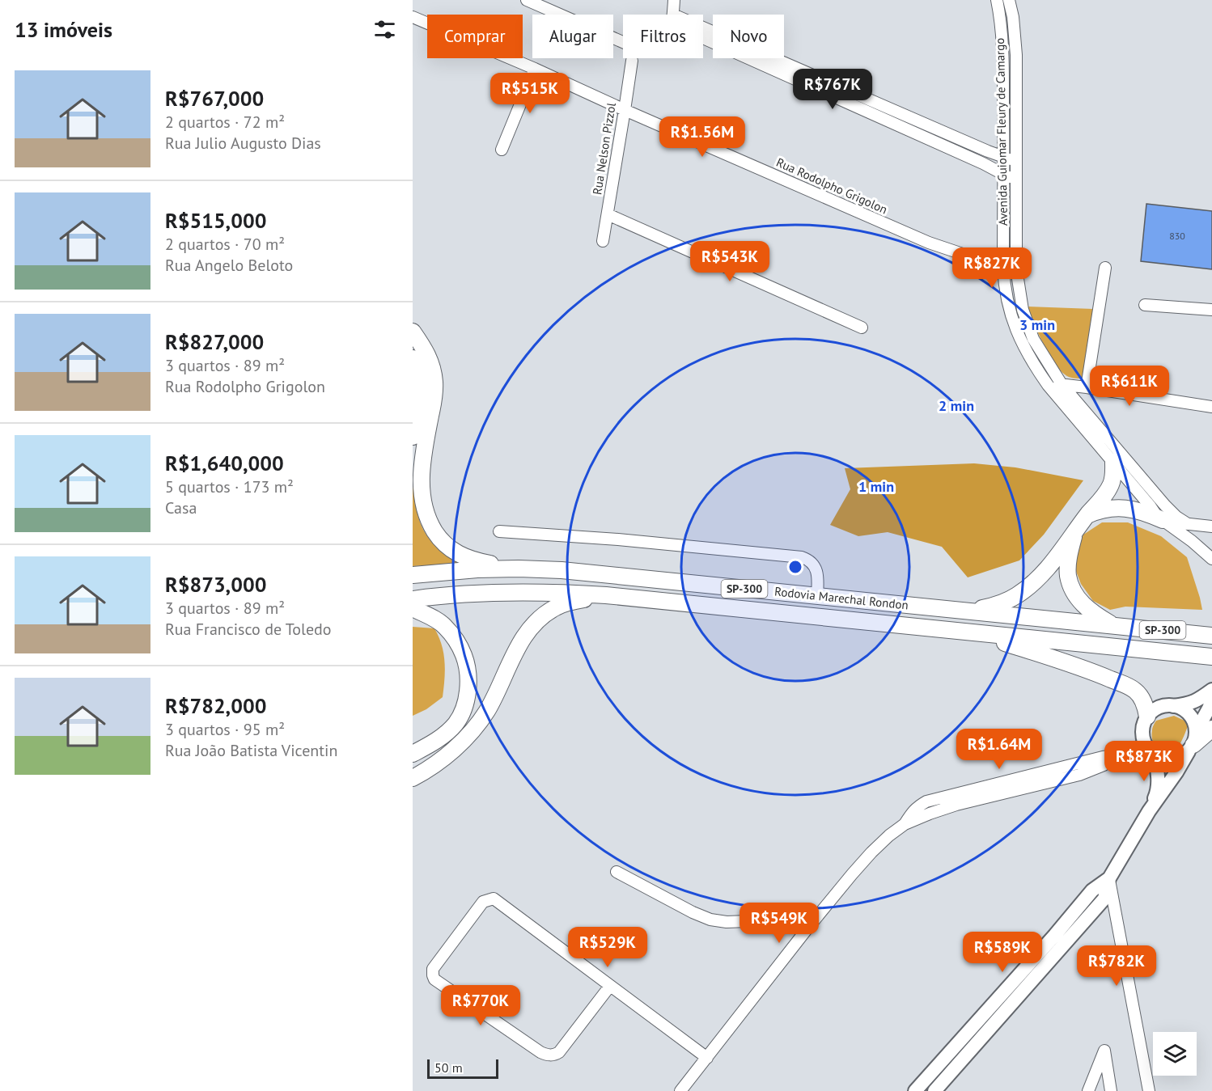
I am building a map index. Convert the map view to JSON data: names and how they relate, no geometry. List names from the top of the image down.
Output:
{
  "streets": {
    "highway": ["SP-300", "Rodovia Marechal Rondon"],
    "street": ["Avenida Guiomar Fleury de Camargo", "Rua Nelson Pizzol", "Rua Rodolpho Grigolon"]
  },
  "crossings": [
    ["Rua Nelson Pizzol", "Rua Rodolpho Grigolon"]
  ],
  "house_numbers": ["830"],
  "scale_bar": "50 m",
  "page": {
    "heading": "13 imóveis",
    "chip": [
      "Comprar",
      "Alugar",
      "Filtros",
      "Novo"
    ],
    "list": [
      {
        "name": "R$767,000",
        "note": "2 quartos · 72 m² · Rua Julio Augusto Dias"
      },
      {
        "name": "R$515,000",
        "note": "2 quartos · 70 m² · Rua Angelo Beloto"
      },
      {
        "name": "R$827,000",
        "note": "3 quartos · 89 m² · Rua Rodolpho Grigolon"
      },
      {
        "name": "R$1,640,000",
        "note": "5 quartos · 173 m² · Casa"
      },
      {
        "name": "R$873,000",
        "note": "3 quartos · 89 m² · Rua Francisco de Toledo"
      },
      {
        "name": "R$782,000",
        "note": "3 quartos · 95 m² · Rua João Batista Vicentin"
      }
    ],
    "price": [
      "R$767K",
      "R$515K",
      "R$1.56M",
      "R$543K",
      "R$827K",
      "R$611K",
      "R$1.64M",
      "R$873K",
      "R$549K",
      "R$529K",
      "R$589K",
      "R$782K",
      "R$770K"
    ],
    "scale": "50 m"
  },
  "rings": ["3 min", "2 min", "1 min"]
}
